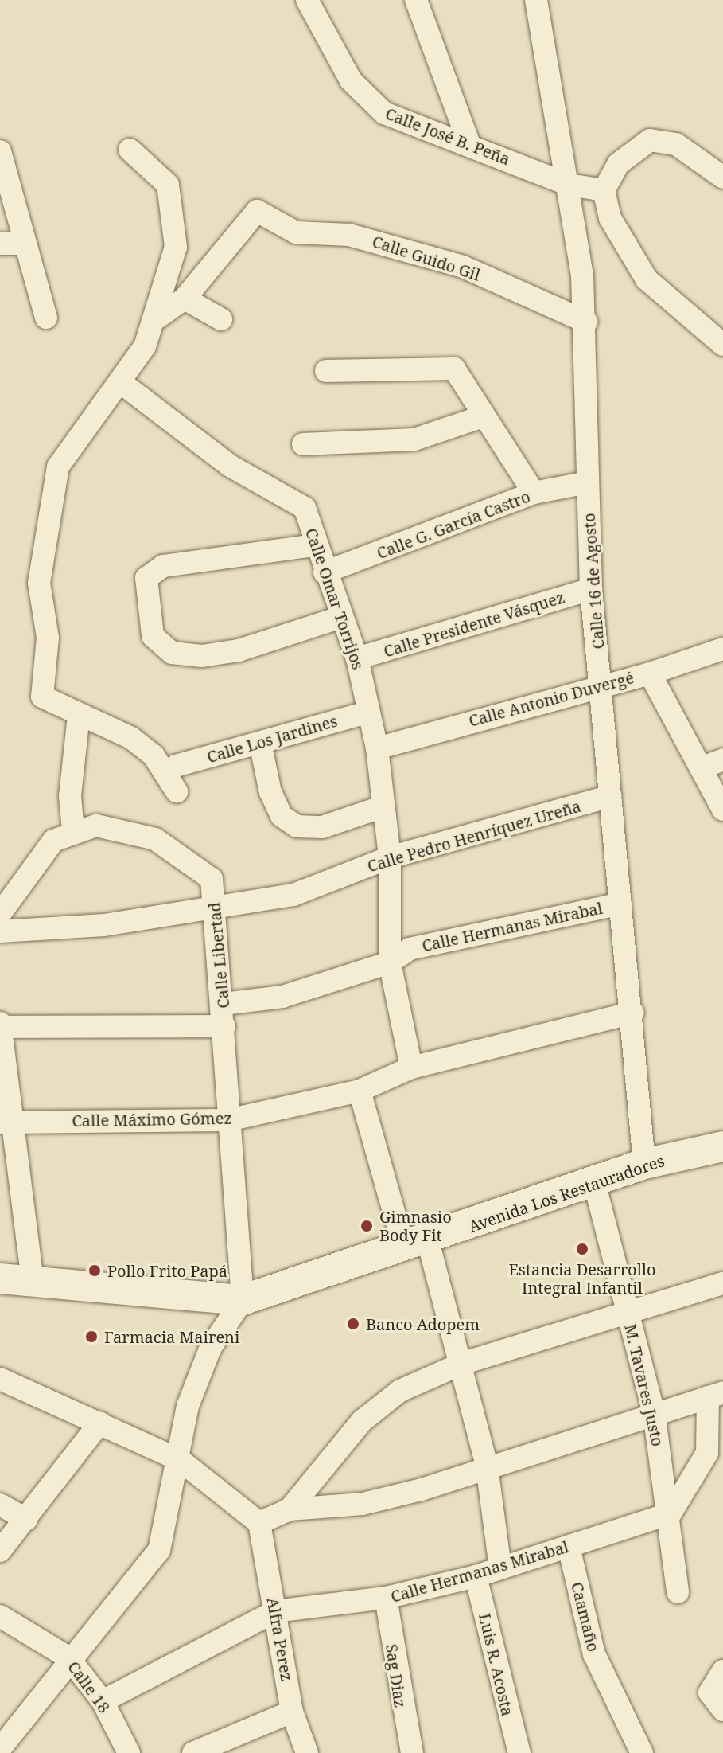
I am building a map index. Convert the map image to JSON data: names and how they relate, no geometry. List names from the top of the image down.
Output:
{
  "streets": {
    "street": [
      "Calle José B. Peña",
      "Calle Guido Gil",
      "Calle G. García Castro",
      "Calle 16 de Agosto",
      "Calle Omar Torrijos",
      "Calle Presidente Vásquez",
      "Calle Antonio Duvergé",
      "Calle Los Jardines",
      "Calle Pedro Henríquez Ureña",
      "Calle Hermanas Mirabal",
      "Calle Libertad",
      "Calle Máximo Gómez",
      "Avenida Los Restauradores",
      "M. Tavares Justo",
      "Caamaño",
      "Alfra Perez",
      "Luis R. Acosta",
      "Sag Diaz",
      "Calle 18"
    ]
  },
  "crossings": [
    ["Calle José B. Peña", "Calle 16 de Agosto"],
    ["Calle Guido Gil", "Calle 16 de Agosto"],
    ["Calle G. García Castro", "Calle 16 de Agosto"],
    ["Calle G. García Castro", "Calle Omar Torrijos"],
    ["Calle 16 de Agosto", "Calle Presidente Vásquez"],
    ["Calle 16 de Agosto", "Calle Antonio Duvergé"],
    ["Calle 16 de Agosto", "Calle Pedro Henríquez Ureña"],
    ["Calle 16 de Agosto", "Calle Hermanas Mirabal"],
    ["Calle 16 de Agosto", "Calle Máximo Gómez"],
    ["Calle 16 de Agosto", "Avenida Los Restauradores"],
    ["Calle Omar Torrijos", "Calle Presidente Vásquez"],
    ["Calle Omar Torrijos", "Calle Antonio Duvergé"],
    ["Calle Omar Torrijos", "Calle Los Jardines"],
    ["Calle Omar Torrijos", "Calle Pedro Henríquez Ureña"],
    ["Calle Omar Torrijos", "Calle Hermanas Mirabal"],
    ["Calle Omar Torrijos", "Calle Máximo Gómez"],
    ["Calle Pedro Henríquez Ureña", "Calle Libertad"],
    ["Calle Hermanas Mirabal", "Calle Libertad"],
    ["Calle Hermanas Mirabal", "M. Tavares Justo"],
    ["Calle Hermanas Mirabal", "Caamaño"],
    ["Calle Hermanas Mirabal", "Alfra Perez"],
    ["Calle Hermanas Mirabal", "Luis R. Acosta"],
    ["Calle Hermanas Mirabal", "Sag Diaz"],
    ["Calle Hermanas Mirabal", "Calle 18"],
    ["Calle Libertad", "Calle Máximo Gómez"],
    ["Calle Libertad", "Avenida Los Restauradores"],
    ["Avenida Los Restauradores", "M. Tavares Justo"]
  ],
  "places": [
    "Gimnasio Body Fit",
    "Estancia Desarrollo Integral Infantil",
    "Pollo Frito Papá",
    "Banco Adopem",
    "Farmacia Maireni"
  ]
}
